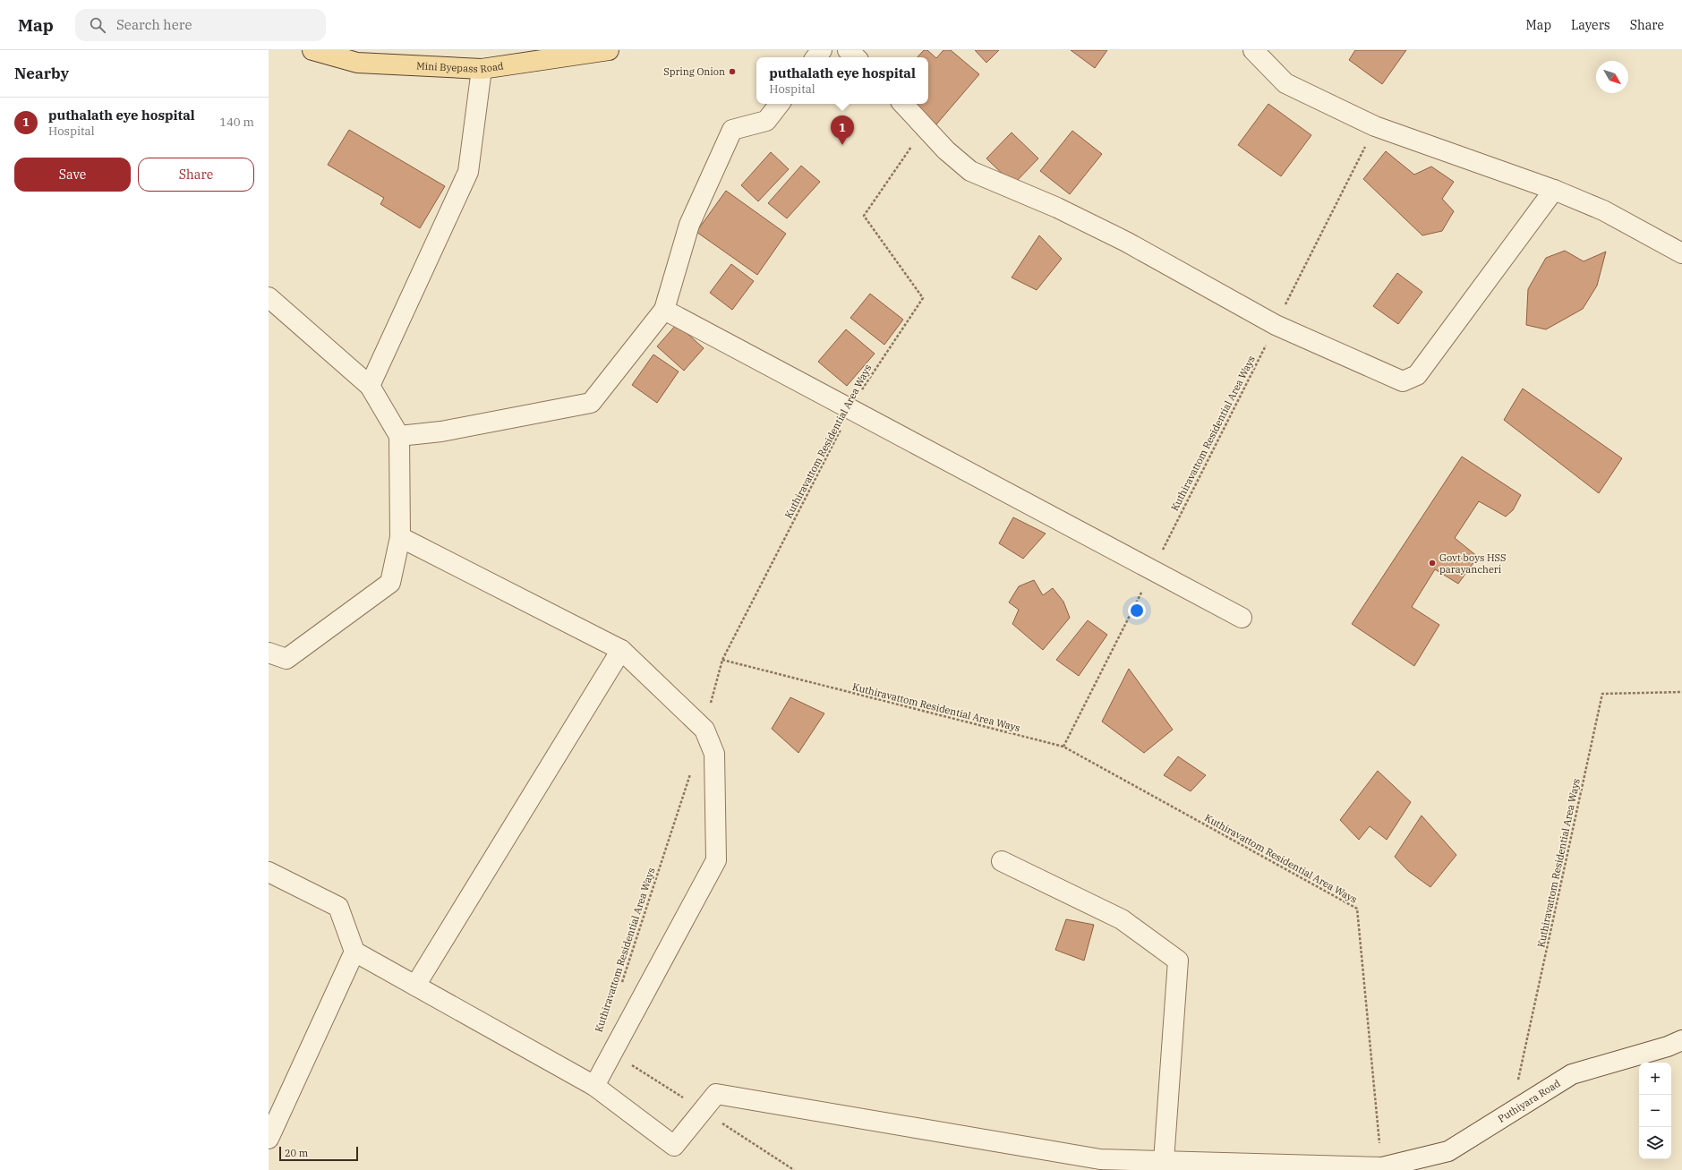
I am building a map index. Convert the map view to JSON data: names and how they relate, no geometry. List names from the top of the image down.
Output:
{
  "streets": {
    "main road": ["Mini Byepass Road"],
    "street": ["Puthiyara Road"],
    "path": ["Kuthiravattom Residential Area Ways"]
  },
  "crossings": [
    ["Kuthiravattom Residential Area Ways", "Puthiyara Road"]
  ],
  "places": ["Spring Onion", "Govt boys HSS parayancheri"],
  "scale_bar": "20 m",
  "north": "bottom right",
  "page": {
    "header": "Map",
    "search": "Search here",
    "nav": ["Map", "Layers", "Share"],
    "heading": "Nearby",
    "popup": ["puthalath eye hospital", "Hospital"],
    "list": [
      {
        "mark": "1",
        "name": "puthalath eye hospital",
        "note": "Hospital",
        "value": "140 m"
      }
    ],
    "pins": "1",
    "buttons": ["Save", "Share"],
    "map_buttons": ["+", "−"],
    "scale": "20 m"
  }
}
